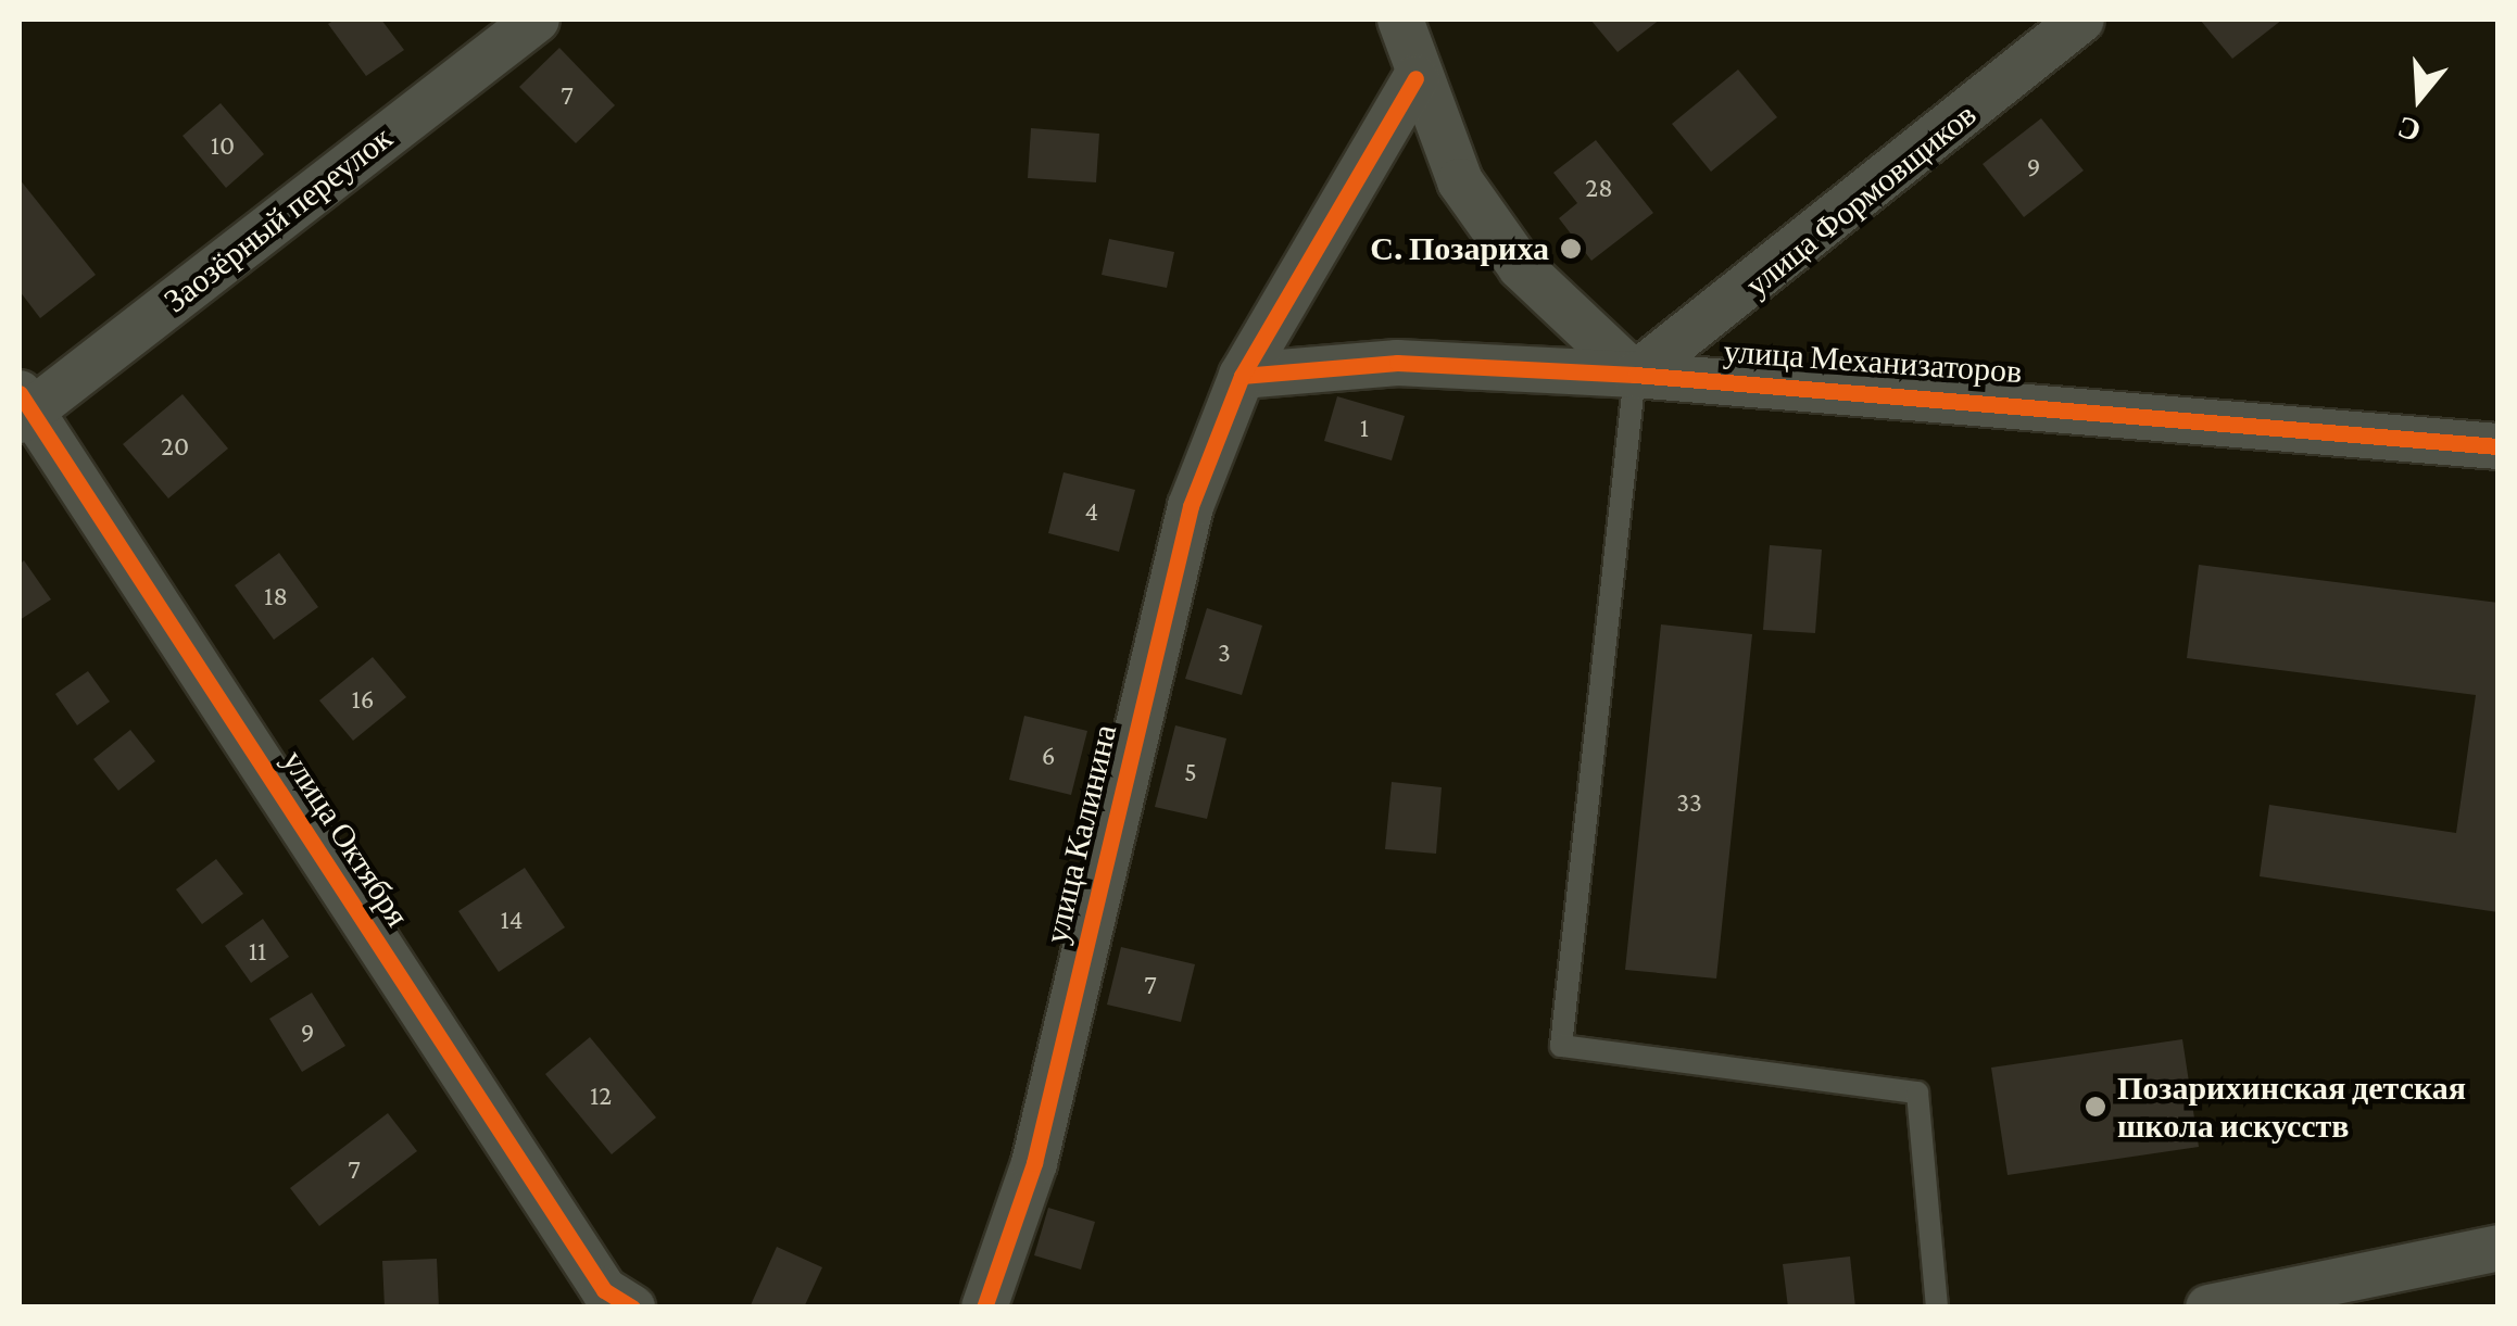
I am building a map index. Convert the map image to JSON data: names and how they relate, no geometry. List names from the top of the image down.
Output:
{
  "streets": {
    "street": [
      "улица Формовщиков",
      "Заозёрный переулок",
      "улица Механизаторов",
      "улица Калинина",
      "улица Октября"
    ]
  },
  "crossings": [
    ["улица Формовщиков", "улица Механизаторов"],
    ["Заозёрный переулок", "улица Октября"],
    ["улица Механизаторов", "улица Калинина"]
  ],
  "places": ["С. Позариха", "Позарихинская детская школа искусств"],
  "house_numbers": [
    "7",
    "10",
    "9",
    "28",
    "1",
    "20",
    "4",
    "18",
    "3",
    "16",
    "6",
    "5",
    "33",
    "14",
    "11",
    "7",
    "9",
    "12",
    "7"
  ],
  "north": "bottom"
}
